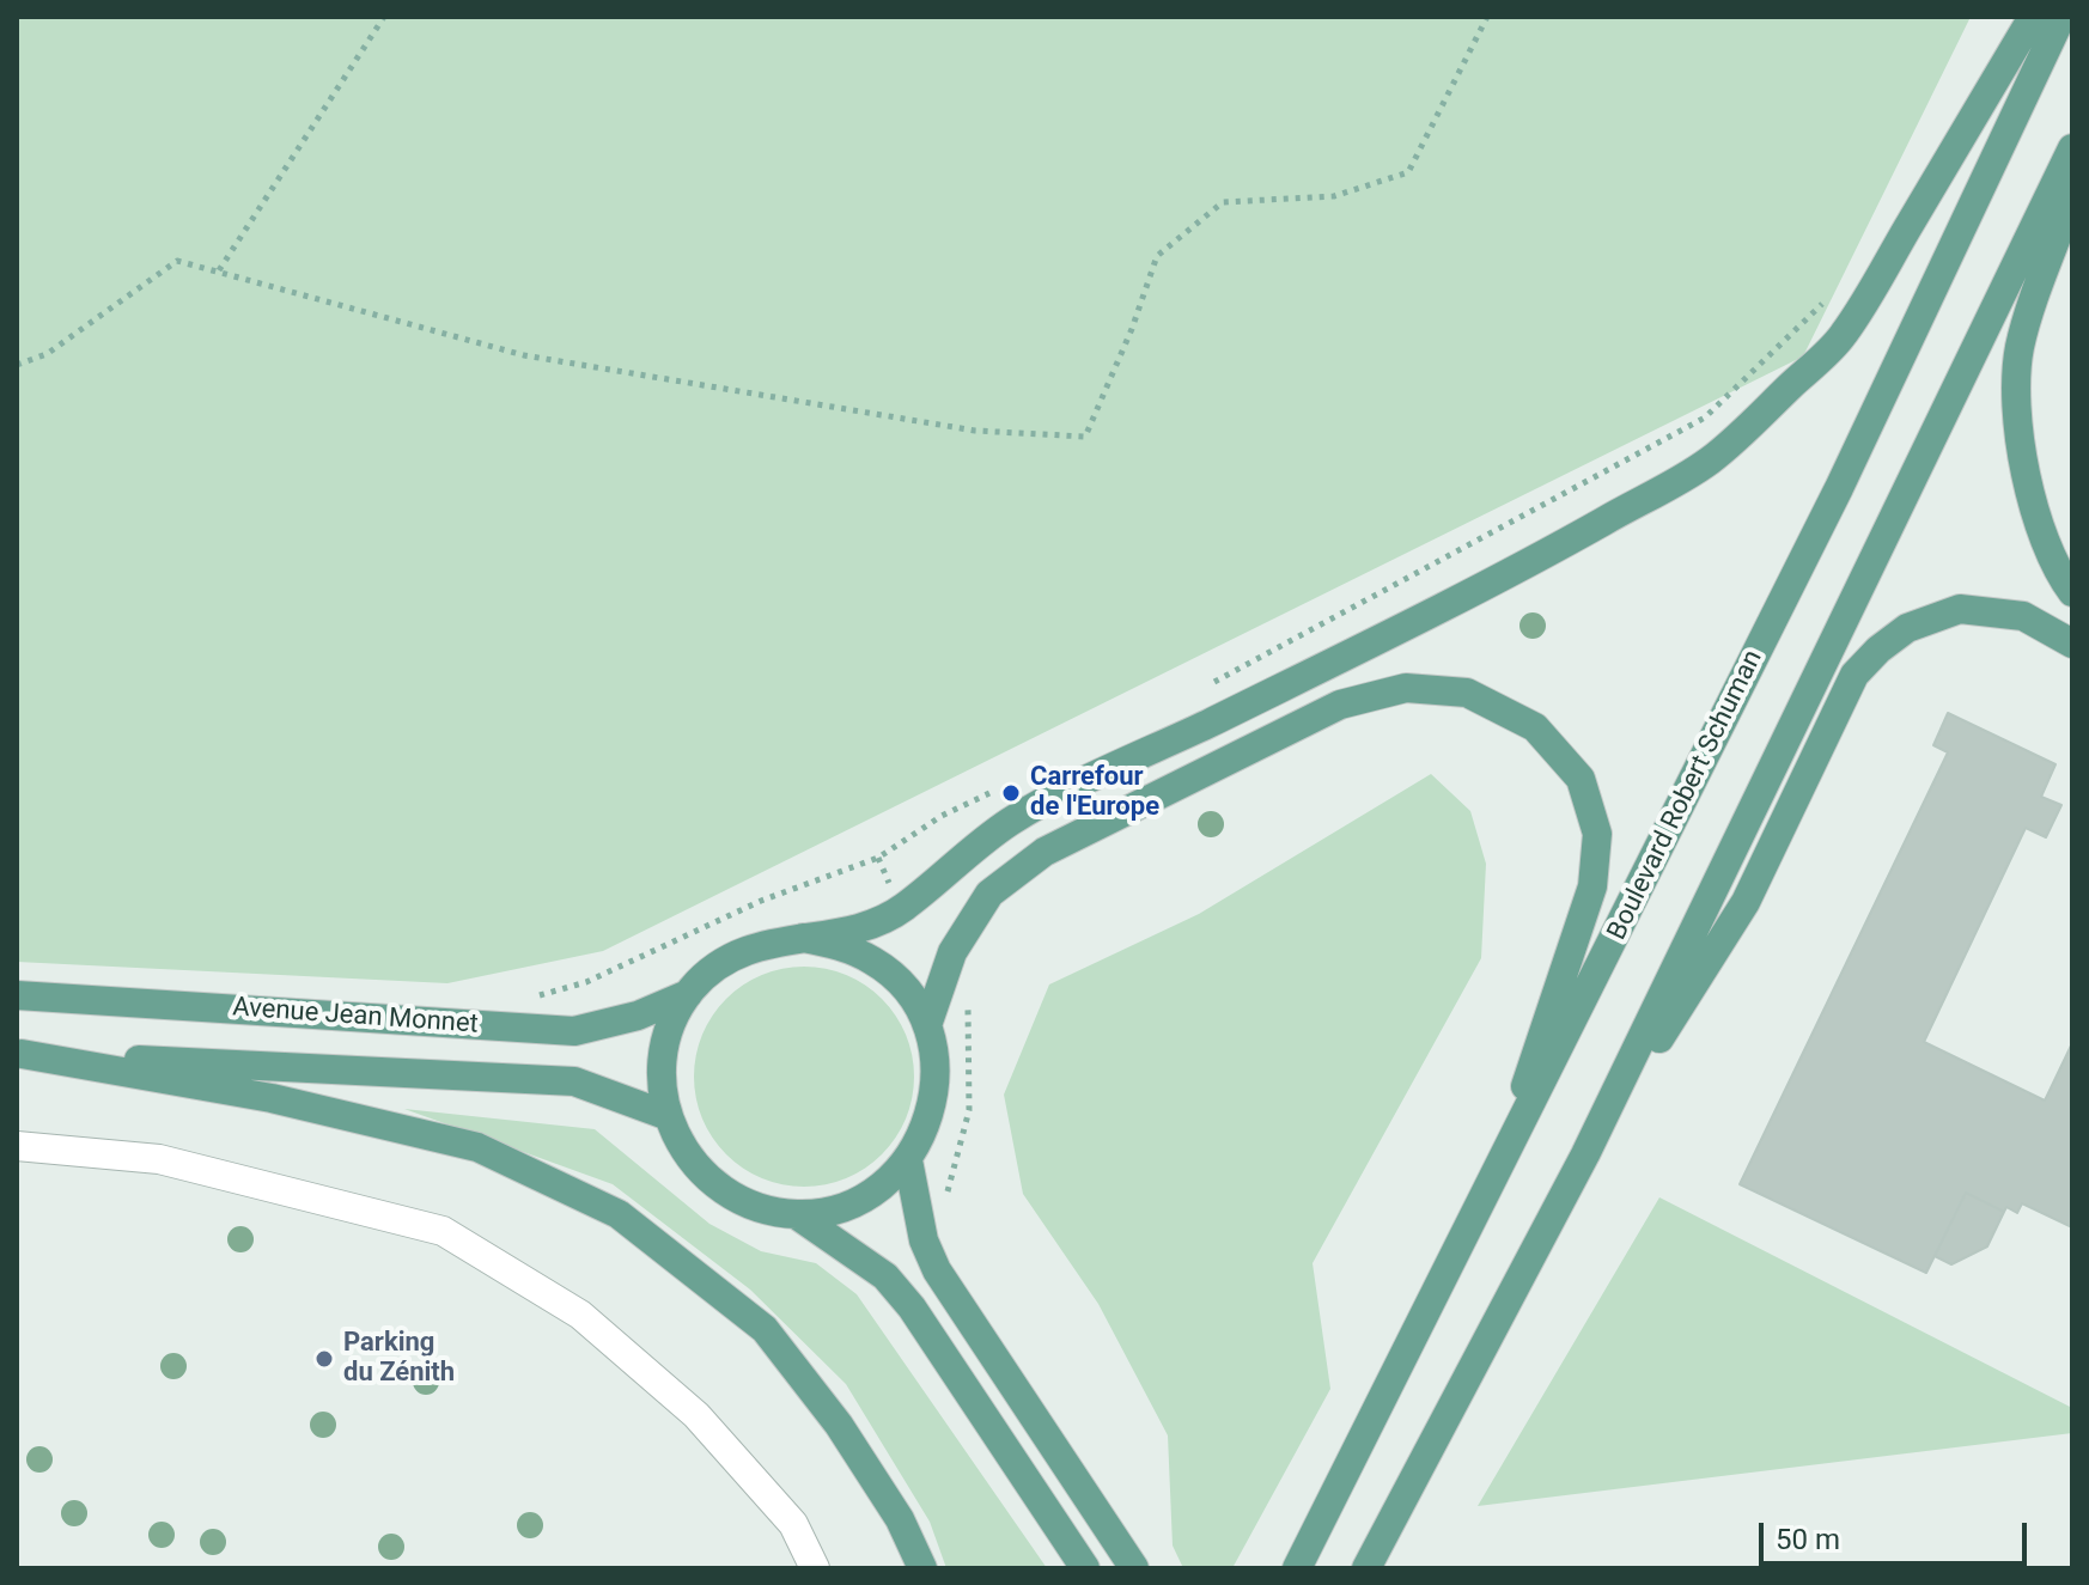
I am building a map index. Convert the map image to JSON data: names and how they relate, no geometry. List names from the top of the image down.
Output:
{
  "streets": {
    "main road": ["Boulevard Robert Schuman", "Avenue Jean Monnet"]
  },
  "places": ["Carrefour de l'Europe", "Parking du Zénith"],
  "scale_bar": "50 m"
}
